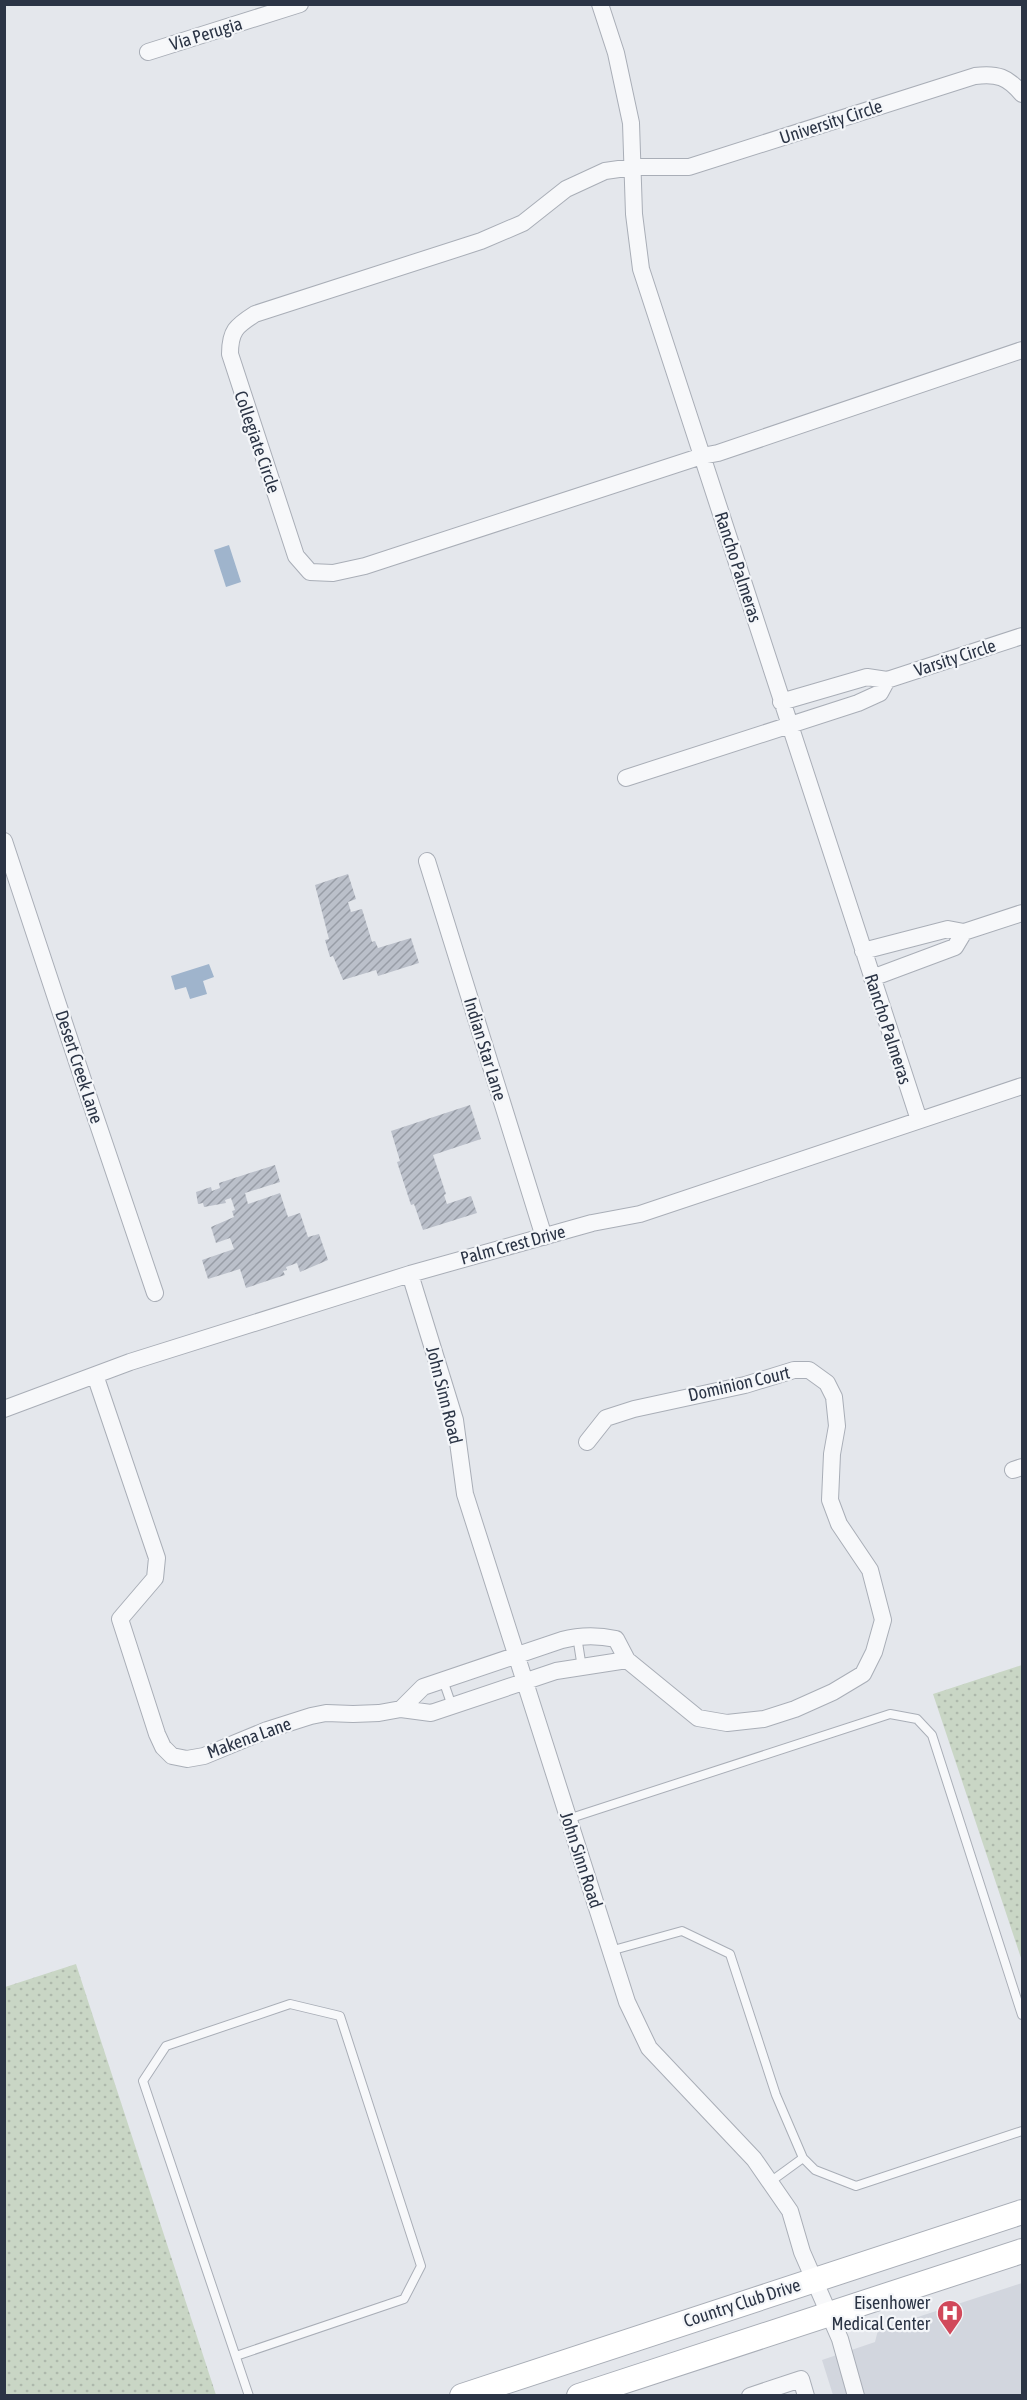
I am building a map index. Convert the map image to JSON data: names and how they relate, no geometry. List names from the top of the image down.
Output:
{
  "streets": {
    "main road": ["Country Club Drive"],
    "street": [
      "Via Perugia",
      "University Circle",
      "Collegiate Circle",
      "Rancho Palmeras",
      "Varsity Circle",
      "Indian Star Lane",
      "Desert Creek Lane",
      "Palm Crest Drive",
      "Dominion Court",
      "John Sinn Road",
      "Makena Lane"
    ]
  },
  "crossings": [
    ["University Circle", "Collegiate Circle"],
    ["University Circle", "Rancho Palmeras"],
    ["Collegiate Circle", "Rancho Palmeras"],
    ["Rancho Palmeras", "Varsity Circle"],
    ["Rancho Palmeras", "Palm Crest Drive"],
    ["Indian Star Lane", "Palm Crest Drive"],
    ["Palm Crest Drive", "John Sinn Road"],
    ["Palm Crest Drive", "Makena Lane"],
    ["Dominion Court", "John Sinn Road"],
    ["John Sinn Road", "Makena Lane"],
    ["John Sinn Road", "Country Club Drive"]
  ],
  "places": {
    "hospital": ["Eisenhower Medical Center"]
  }
}
